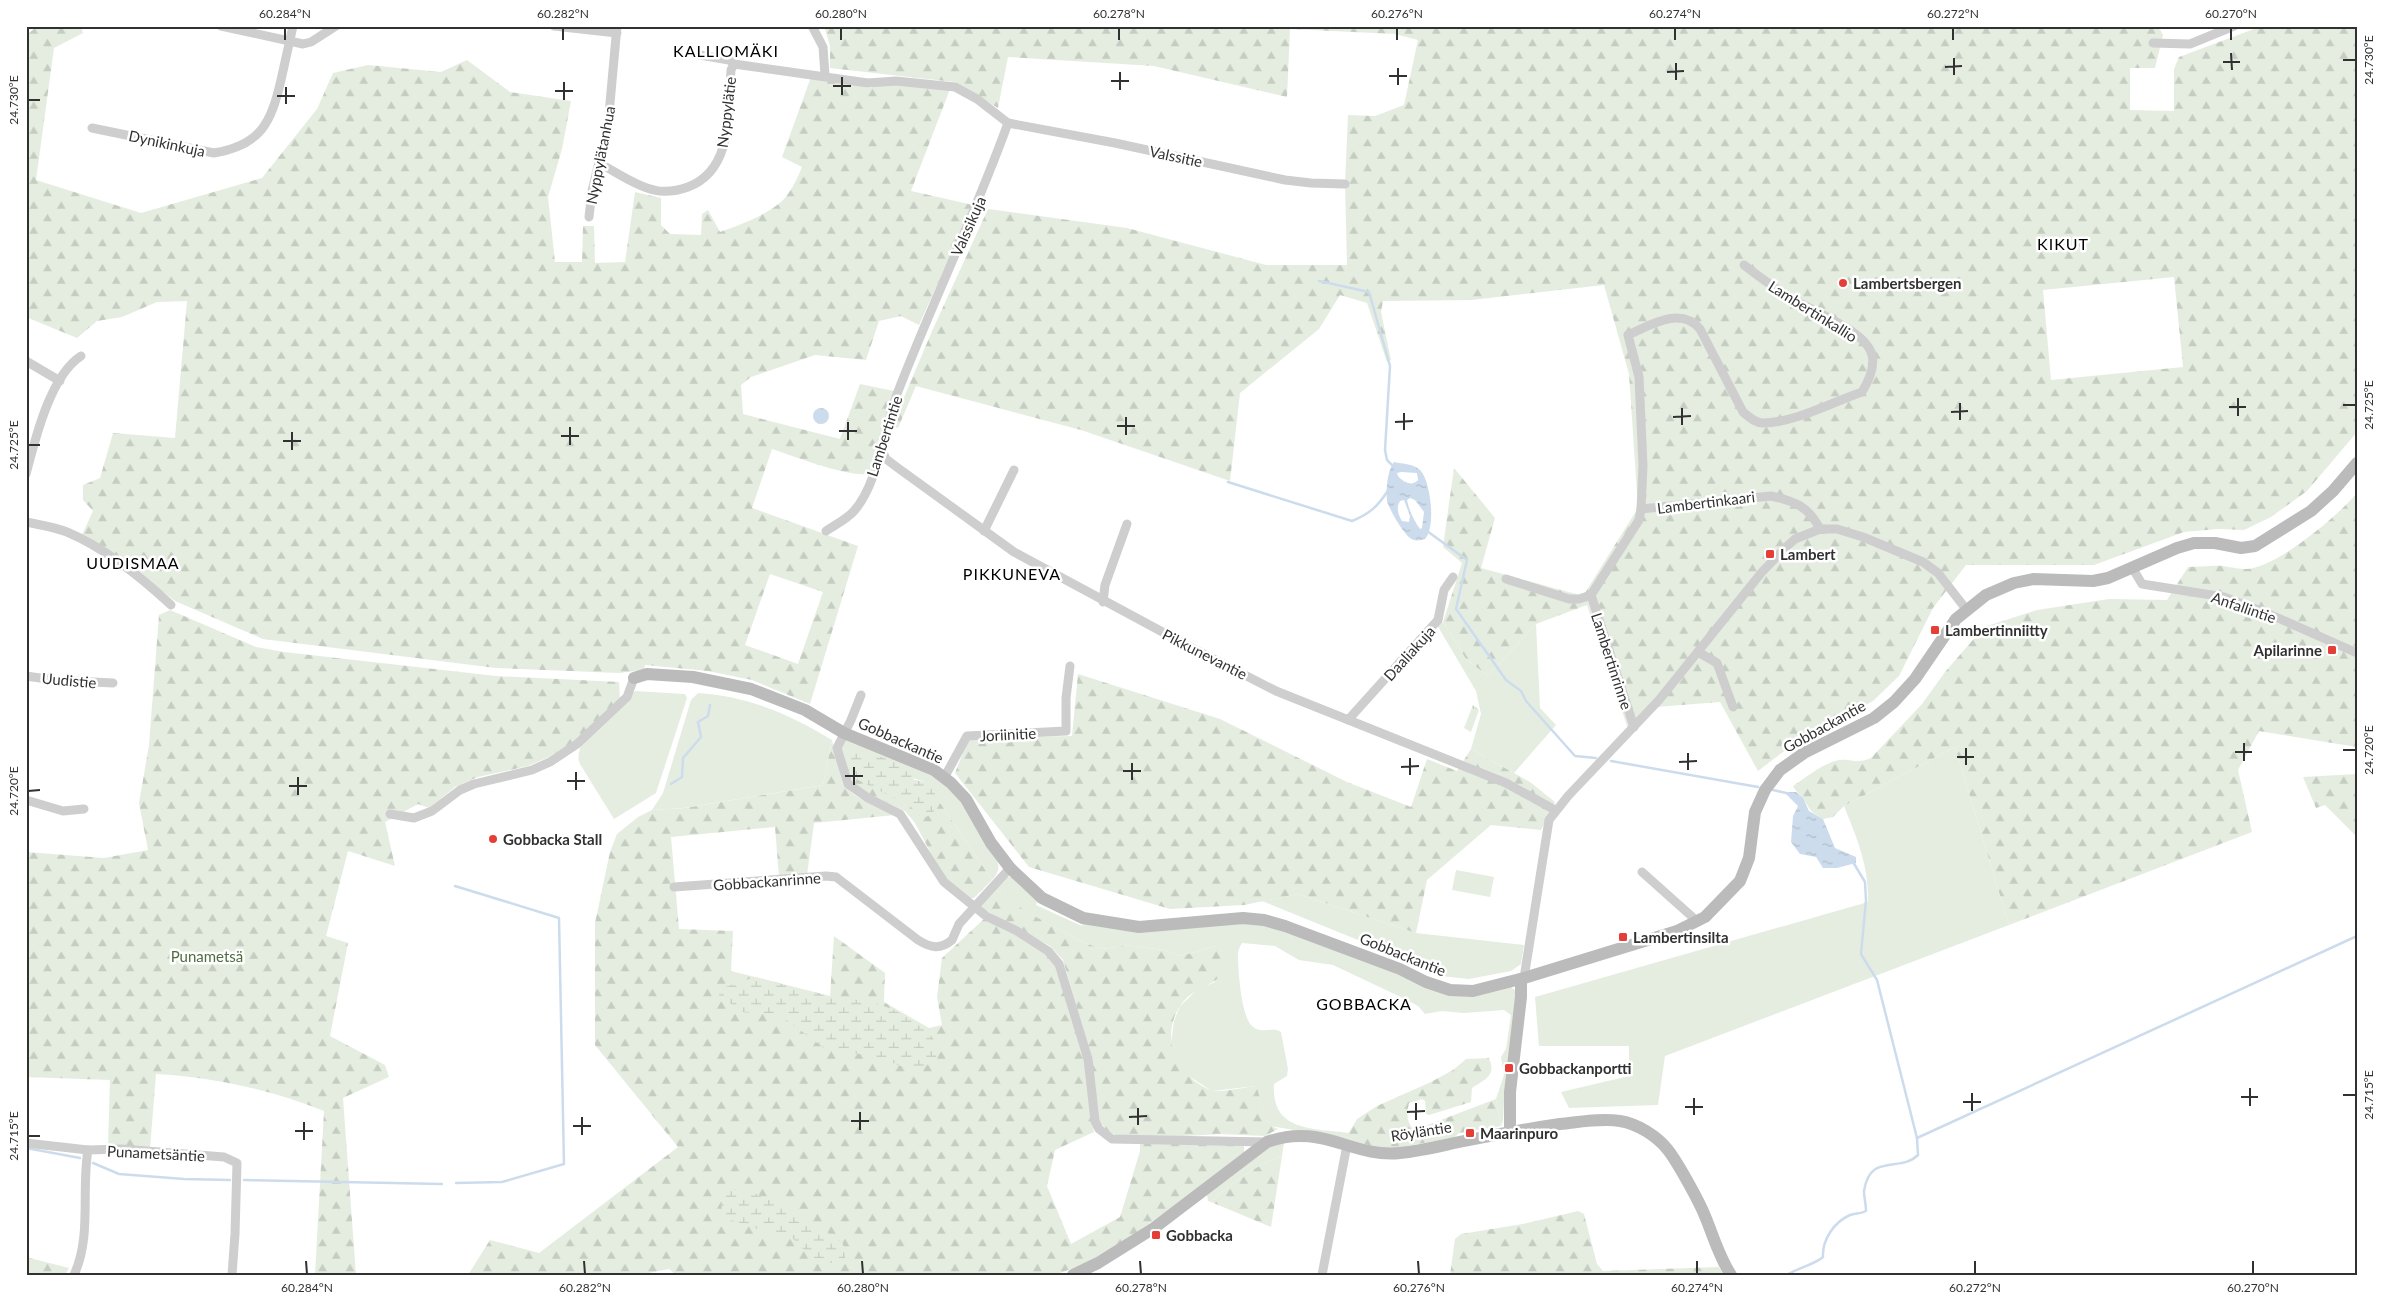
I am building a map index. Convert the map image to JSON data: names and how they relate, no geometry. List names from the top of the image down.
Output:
{
  "streets": {
    "street": [
      "Nyppylätie",
      "Dynikinkuja",
      "Nyppylätanhua",
      "Valssitie",
      "Valssikuja",
      "Lambertinkallio",
      "Lambertintie",
      "Lambertinkaari",
      "Anfallintie",
      "Daaliakuja",
      "Pikkunevantie",
      "Lambertinrinne",
      "Uudistie",
      "Gobbackantie",
      "Joriinitie",
      "Gobbackanrinne",
      "Röyläntie",
      "Punametsäntie"
    ]
  },
  "crossings": [
    ["Nyppylätie", "Nyppylätanhua"],
    ["Nyppylätie", "Valssitie"],
    ["Nyppylätie", "Valssikuja"],
    ["Valssitie", "Valssikuja"],
    ["Valssikuja", "Lambertintie"],
    ["Lambertinkallio", "Lambertinkaari"],
    ["Lambertintie", "Pikkunevantie"],
    ["Anfallintie", "Gobbackantie"],
    ["Daaliakuja", "Pikkunevantie"],
    ["Gobbackantie", "Joriinitie"],
    ["Gobbackantie", "Gobbackanrinne"]
  ],
  "districts": [
    "KALLIOMÄKI",
    "KIKUT",
    "UUDISMAA",
    "PIKKUNEVA",
    "GOBBACKA"
  ],
  "parks": ["Punametsä"],
  "places": {
    "other": ["Lambertsbergen", "Gobbacka Stall"],
    "transit": [
      "Lambert",
      "Lambertinniitty",
      "Apilarinne",
      "Lambertinsilta",
      "Gobbackanportti",
      "Maarinpuro",
      "Gobbacka"
    ]
  },
  "coordinates": [
    "60.284°N",
    "60.282°N",
    "60.280°N",
    "60.278°N",
    "60.276°N",
    "60.274°N",
    "60.272°N",
    "60.270°N",
    "24.730°E",
    "24.725°E",
    "24.720°E",
    "24.715°E"
  ]
}
